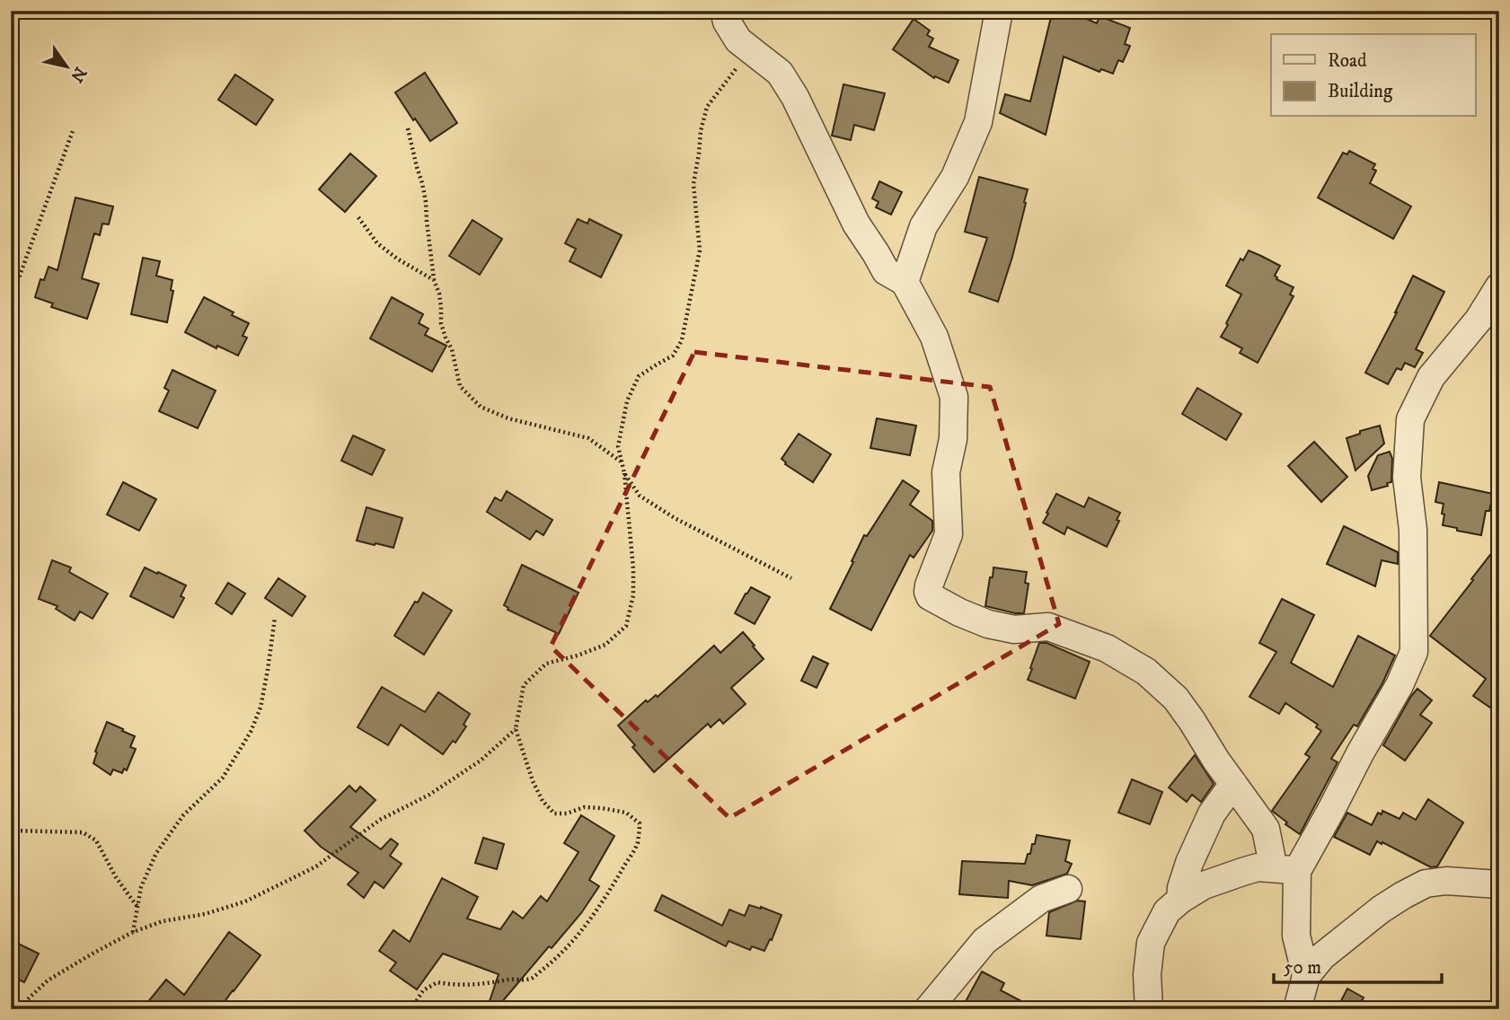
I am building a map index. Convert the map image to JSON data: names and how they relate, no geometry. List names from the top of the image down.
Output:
{
  "legend": ["Road", "Building"],
  "scale_bar": "50 m",
  "north": "bottom right"
}
